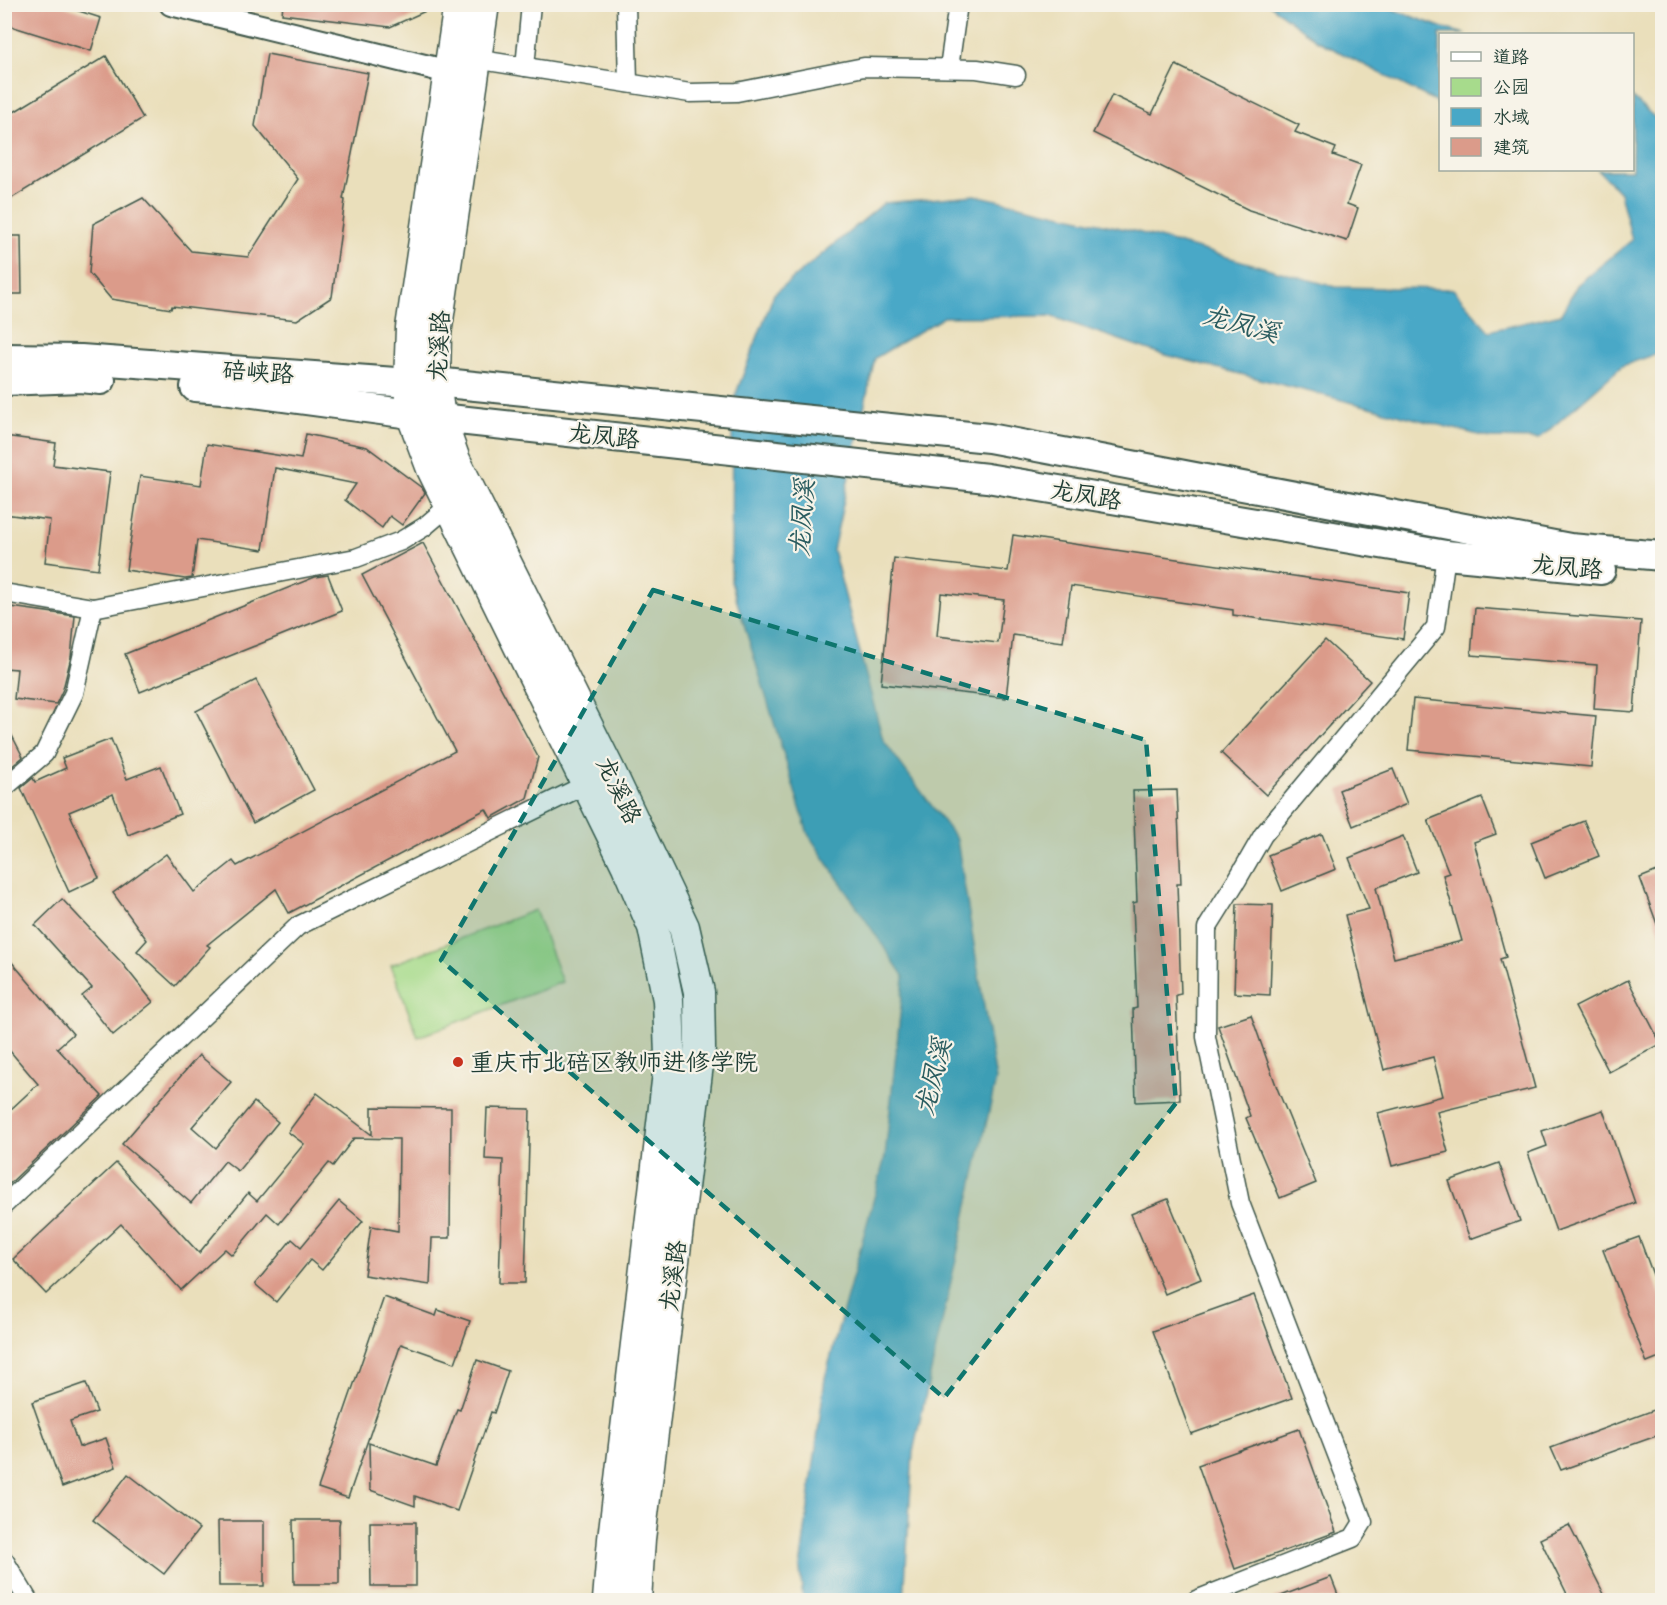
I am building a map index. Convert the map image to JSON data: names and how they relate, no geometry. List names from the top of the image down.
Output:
{
  "streets": {
    "highway": ["龙溪路"],
    "main road": ["碚峡路", "龙凤路"]
  },
  "crossings": [
    ["龙溪路", "碚峡路"],
    ["碚峡路", "龙凤路"]
  ],
  "water": ["龙凤溪"],
  "places": ["重庆市北碚区教师进修学院"],
  "legend": [
    "道路",
    "公园",
    "水域",
    "建筑"
  ]
}
